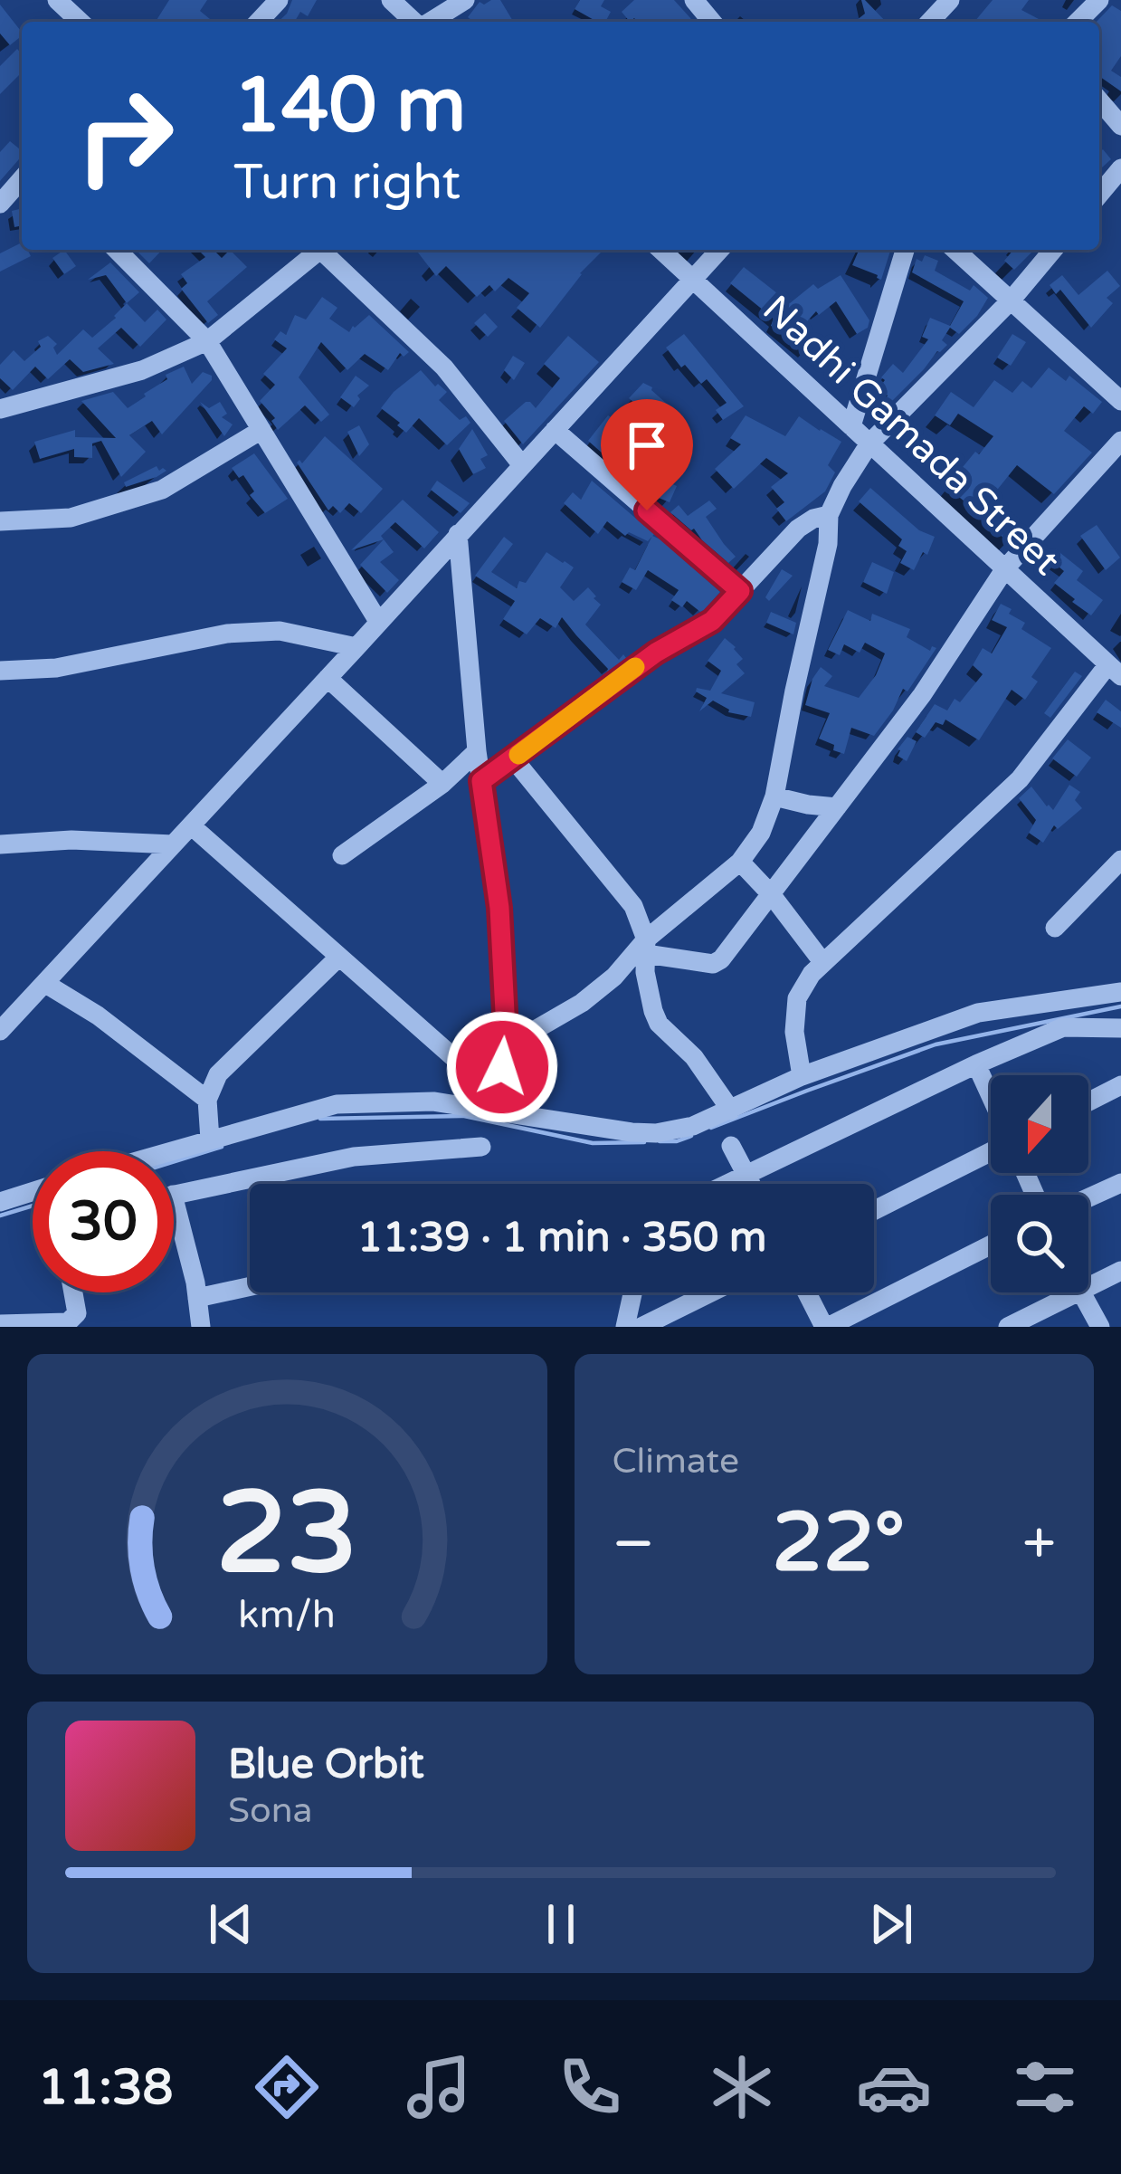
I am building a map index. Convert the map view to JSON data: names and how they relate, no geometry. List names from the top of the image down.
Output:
{
  "streets": {
    "street": ["Nadhi Gamada Street"]
  },
  "north": "bottom",
  "page": {
    "turn": ["140 m", "Turn right"],
    "limit": "30",
    "trip": "11:39 · 1 min · 350 m",
    "tile": "Climate",
    "heat": ["−", "22°", "+"],
    "song": ["Blue Orbit", "Sona"],
    "tabs": "11:38",
    "gauge": ["23", "km/h"]
  }
}
